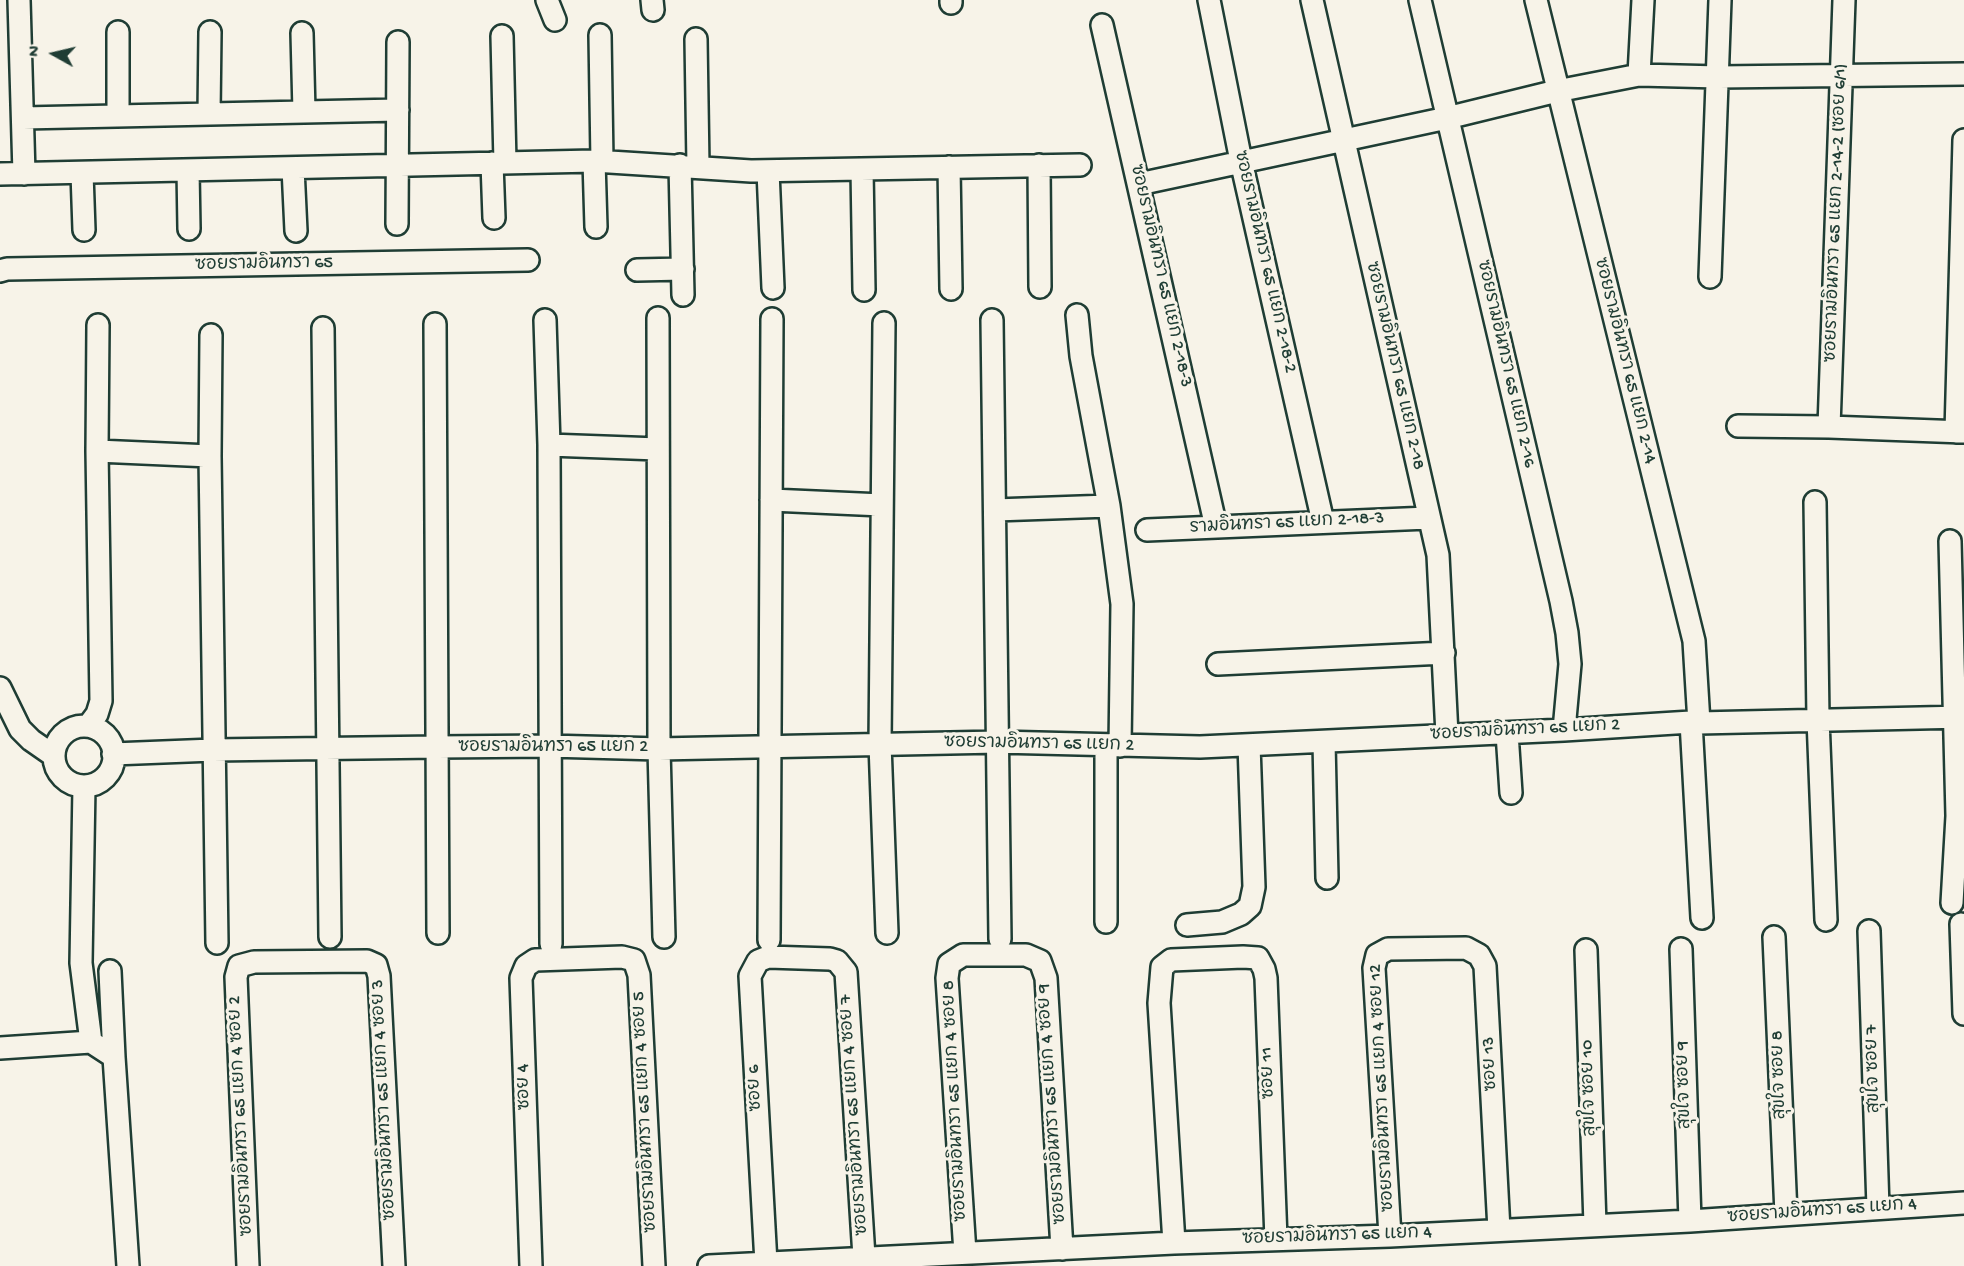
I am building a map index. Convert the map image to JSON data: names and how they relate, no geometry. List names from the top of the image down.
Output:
{
  "streets": {
    "street": [
      "ซอยรามอินทรา 65 แยก 2-14-2 (ซอย 6/1)",
      "ซอยรามอินทรา 65 แยก 2-18-2",
      "ซอยรามอินทรา 65",
      "ซอยรามอินทรา 65 แยก 2-18-3",
      "ซอยรามอินทรา 65 แยก 2-14",
      "ซอยรามอินทรา 65 แยก 2-16",
      "ซอยรามอินทรา 65 แยก 2-18",
      "รามอินทรา 65 แยก 2-18-3",
      "ซอยรามอินทรา 65 แยก 2",
      "ซอย 13",
      "สุขใจ ซอย 7",
      "ซอย 11",
      "สุขใจ ซอย 8",
      "สุขใจ ซอย 9",
      "ซอย 4",
      "ซอย 6",
      "ซอยรามอินทรา 65 แยก 4 ซอย 12",
      "สุขใจ ซอย 10",
      "ซอยรามอินทรา 65 แยก 4 ซอย 3",
      "ซอยรามอินทรา 65 แยก 4 ซอย 8",
      "ซอยรามอินทรา 65 แยก 4 ซอย 9",
      "ซอยรามอินทรา 65 แยก 4 ซอย 5",
      "ซอยรามอินทรา 65 แยก 4 ซอย 7",
      "ซอยรามอินทรา 65 แยก 4 ซอย 2",
      "ซอยรามอินทรา 65 แยก 4"
    ]
  },
  "crossings": [
    ["ซอยรามอินทรา 65 แยก 2-18-2", "รามอินทรา 65 แยก 2-18-3"],
    ["ซอยรามอินทรา 65 แยก 2-18-3", "รามอินทรา 65 แยก 2-18-3"],
    ["ซอยรามอินทรา 65 แยก 2-14", "ซอยรามอินทรา 65 แยก 2"],
    ["ซอยรามอินทรา 65 แยก 2-16", "ซอยรามอินทรา 65 แยก 2"],
    ["ซอยรามอินทรา 65 แยก 2-18", "รามอินทรา 65 แยก 2-18-3"],
    ["ซอยรามอินทรา 65 แยก 2-18", "ซอยรามอินทรา 65 แยก 2"],
    ["ซอย 13", "ซอยรามอินทรา 65 แยก 4 ซอย 12"],
    ["ซอย 13", "ซอยรามอินทรา 65 แยก 4"],
    ["สุขใจ ซอย 7", "ซอยรามอินทรา 65 แยก 4"],
    ["ซอย 11", "ซอยรามอินทรา 65 แยก 4"],
    ["สุขใจ ซอย 8", "ซอยรามอินทรา 65 แยก 4"],
    ["สุขใจ ซอย 9", "ซอยรามอินทรา 65 แยก 4"],
    ["ซอย 4", "ซอยรามอินทรา 65 แยก 4 ซอย 5"],
    ["ซอย 6", "ซอยรามอินทรา 65 แยก 4 ซอย 7"],
    ["ซอย 6", "ซอยรามอินทรา 65 แยก 4"],
    ["ซอยรามอินทรา 65 แยก 4 ซอย 12", "ซอยรามอินทรา 65 แยก 4"],
    ["สุขใจ ซอย 10", "ซอยรามอินทรา 65 แยก 4"],
    ["ซอยรามอินทรา 65 แยก 4 ซอย 3", "ซอยรามอินทรา 65 แยก 4 ซอย 2"],
    ["ซอยรามอินทรา 65 แยก 4 ซอย 8", "ซอยรามอินทรา 65 แยก 4 ซอย 9"],
    ["ซอยรามอินทรา 65 แยก 4 ซอย 8", "ซอยรามอินทรา 65 แยก 4"],
    ["ซอยรามอินทรา 65 แยก 4 ซอย 9", "ซอยรามอินทรา 65 แยก 4"],
    ["ซอยรามอินทรา 65 แยก 4 ซอย 7", "ซอยรามอินทรา 65 แยก 4"]
  ],
  "north": "left"
}
